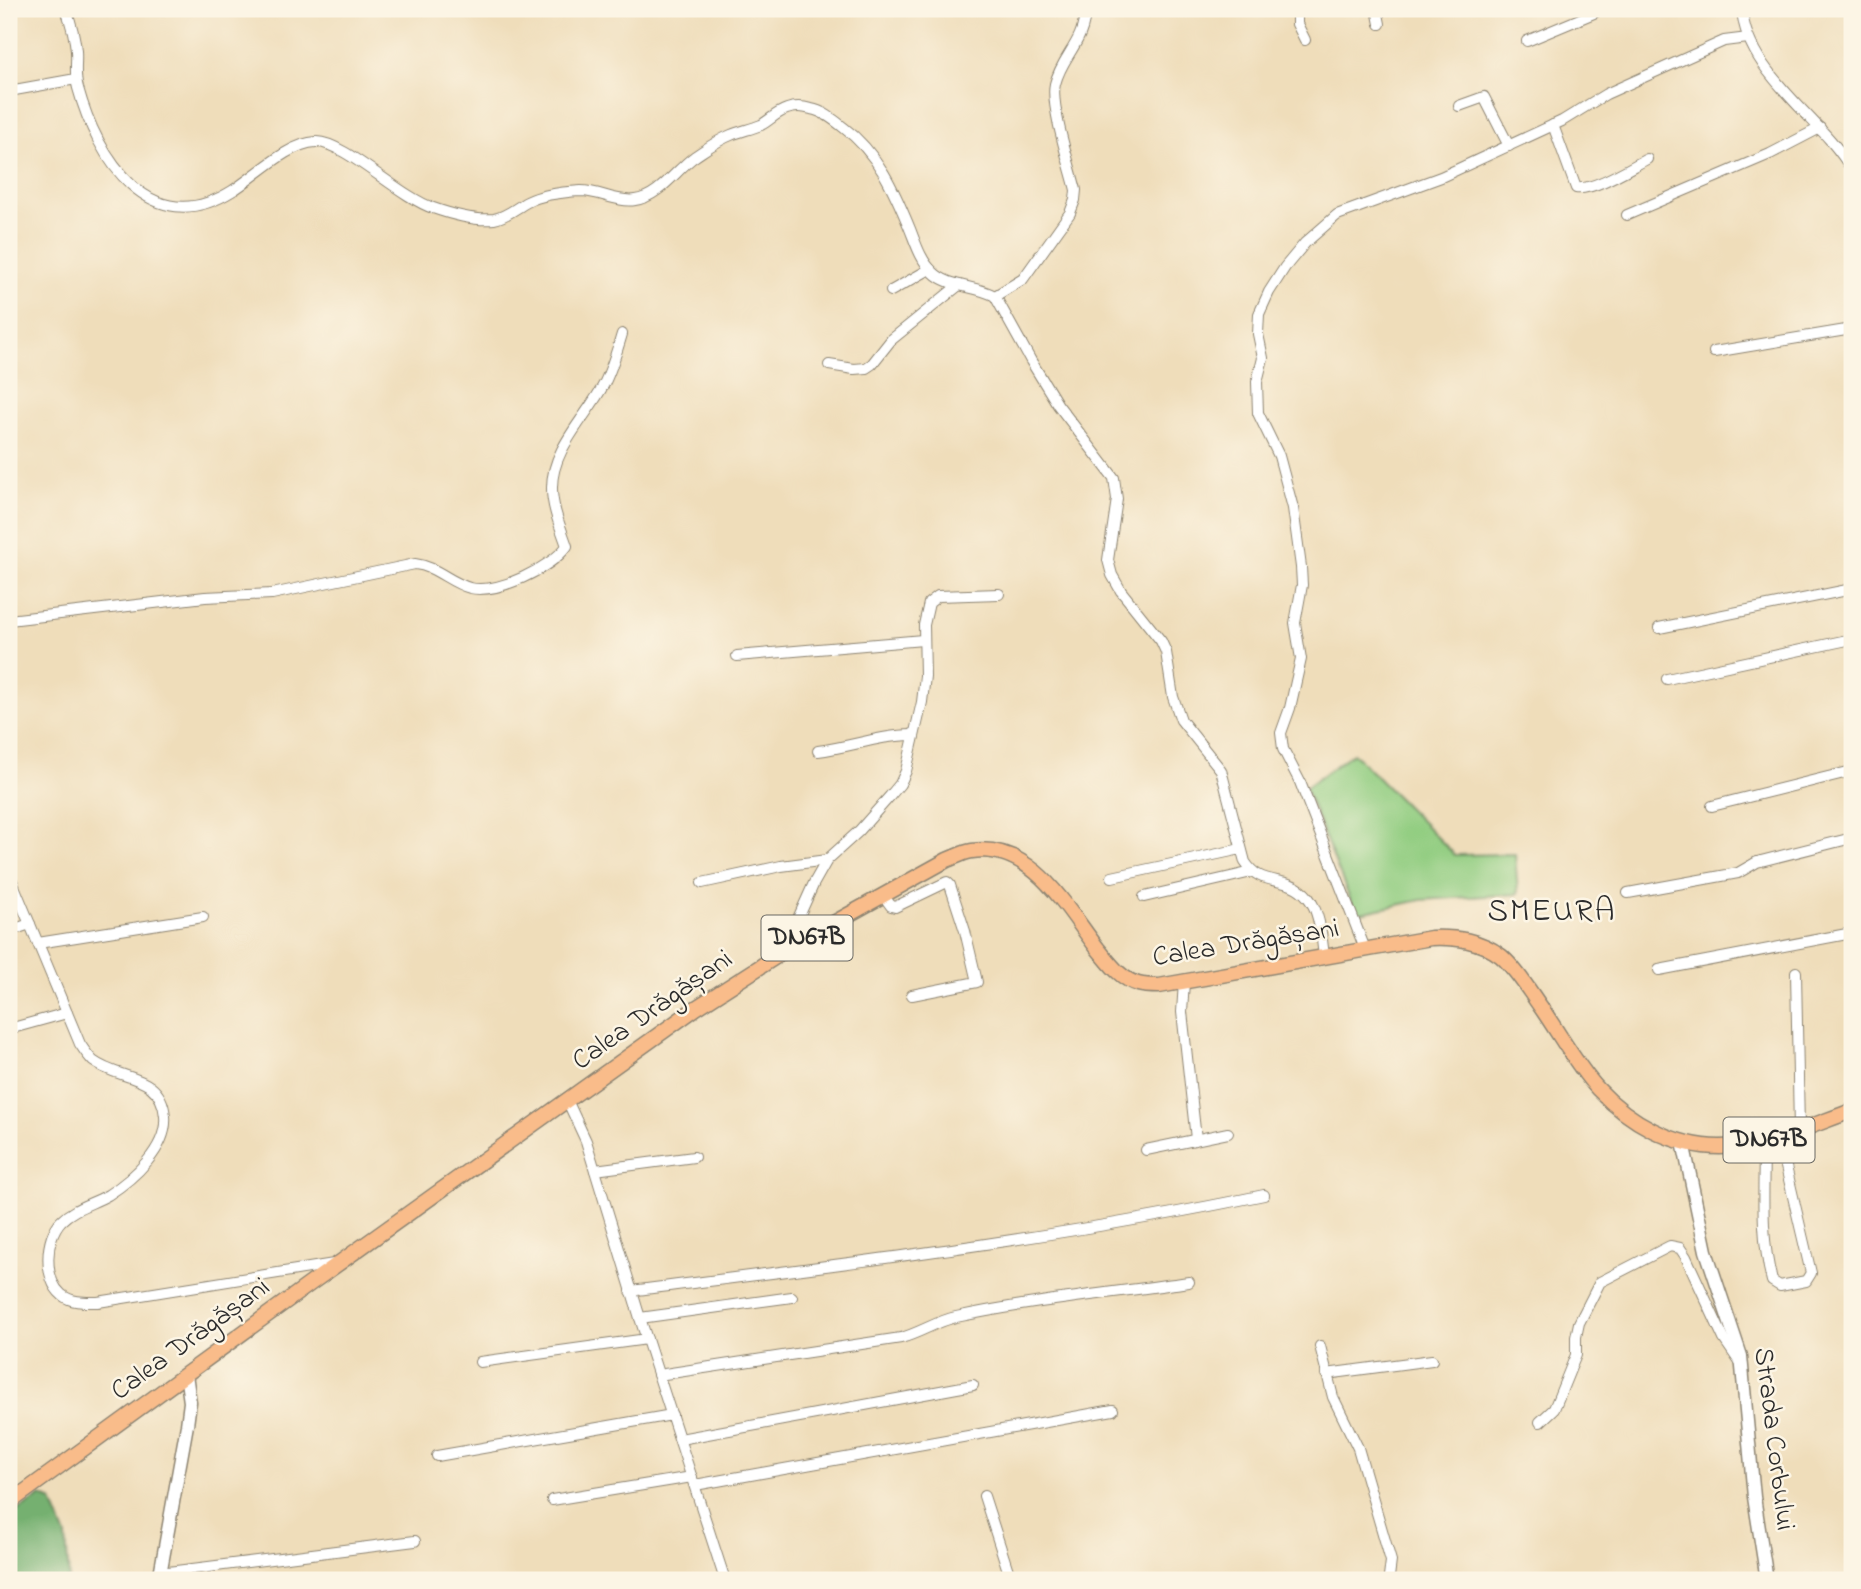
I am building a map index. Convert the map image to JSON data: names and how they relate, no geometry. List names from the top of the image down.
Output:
{
  "streets": {
    "main road": ["DN67B", "Calea Drăgășani"],
    "street": ["Strada Corbului"]
  },
  "crossings": [
    ["DN67B", "Calea Drăgășani"],
    ["DN67B", "Strada Corbului"],
    ["Calea Drăgășani", "Strada Corbului"]
  ],
  "districts": ["SMEURA"]
}
